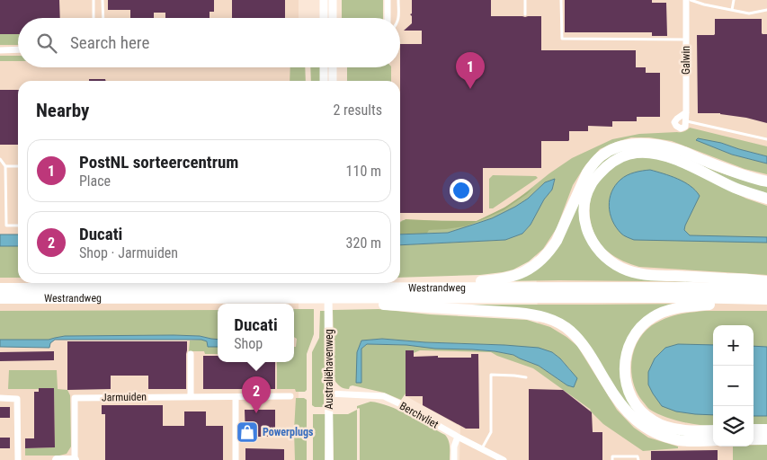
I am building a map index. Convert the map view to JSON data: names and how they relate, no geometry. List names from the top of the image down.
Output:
{
  "streets": {
    "highway": ["Westrandweg"],
    "street": [
      "Galwin",
      "Australiëhavenweg",
      "Jarmuiden",
      "Berchvliet"
    ]
  },
  "crossings": [
    ["Australiëhavenweg", "Berchvliet"]
  ],
  "places": {
    "shop": ["Powerplugs"]
  },
  "page": {
    "search": "Search here",
    "pins": ["1", "2"],
    "heading": ["Nearby", "2 results"],
    "list": [
      {
        "mark": "1",
        "name": "PostNL sorteercentrum",
        "note": "Place",
        "value": "110 m"
      },
      {
        "mark": "2",
        "name": "Ducati",
        "note": "Shop · Jarmuiden",
        "value": "320 m"
      }
    ],
    "popup": ["Ducati", "Shop"],
    "map_buttons": ["+", "−"]
  }
}
